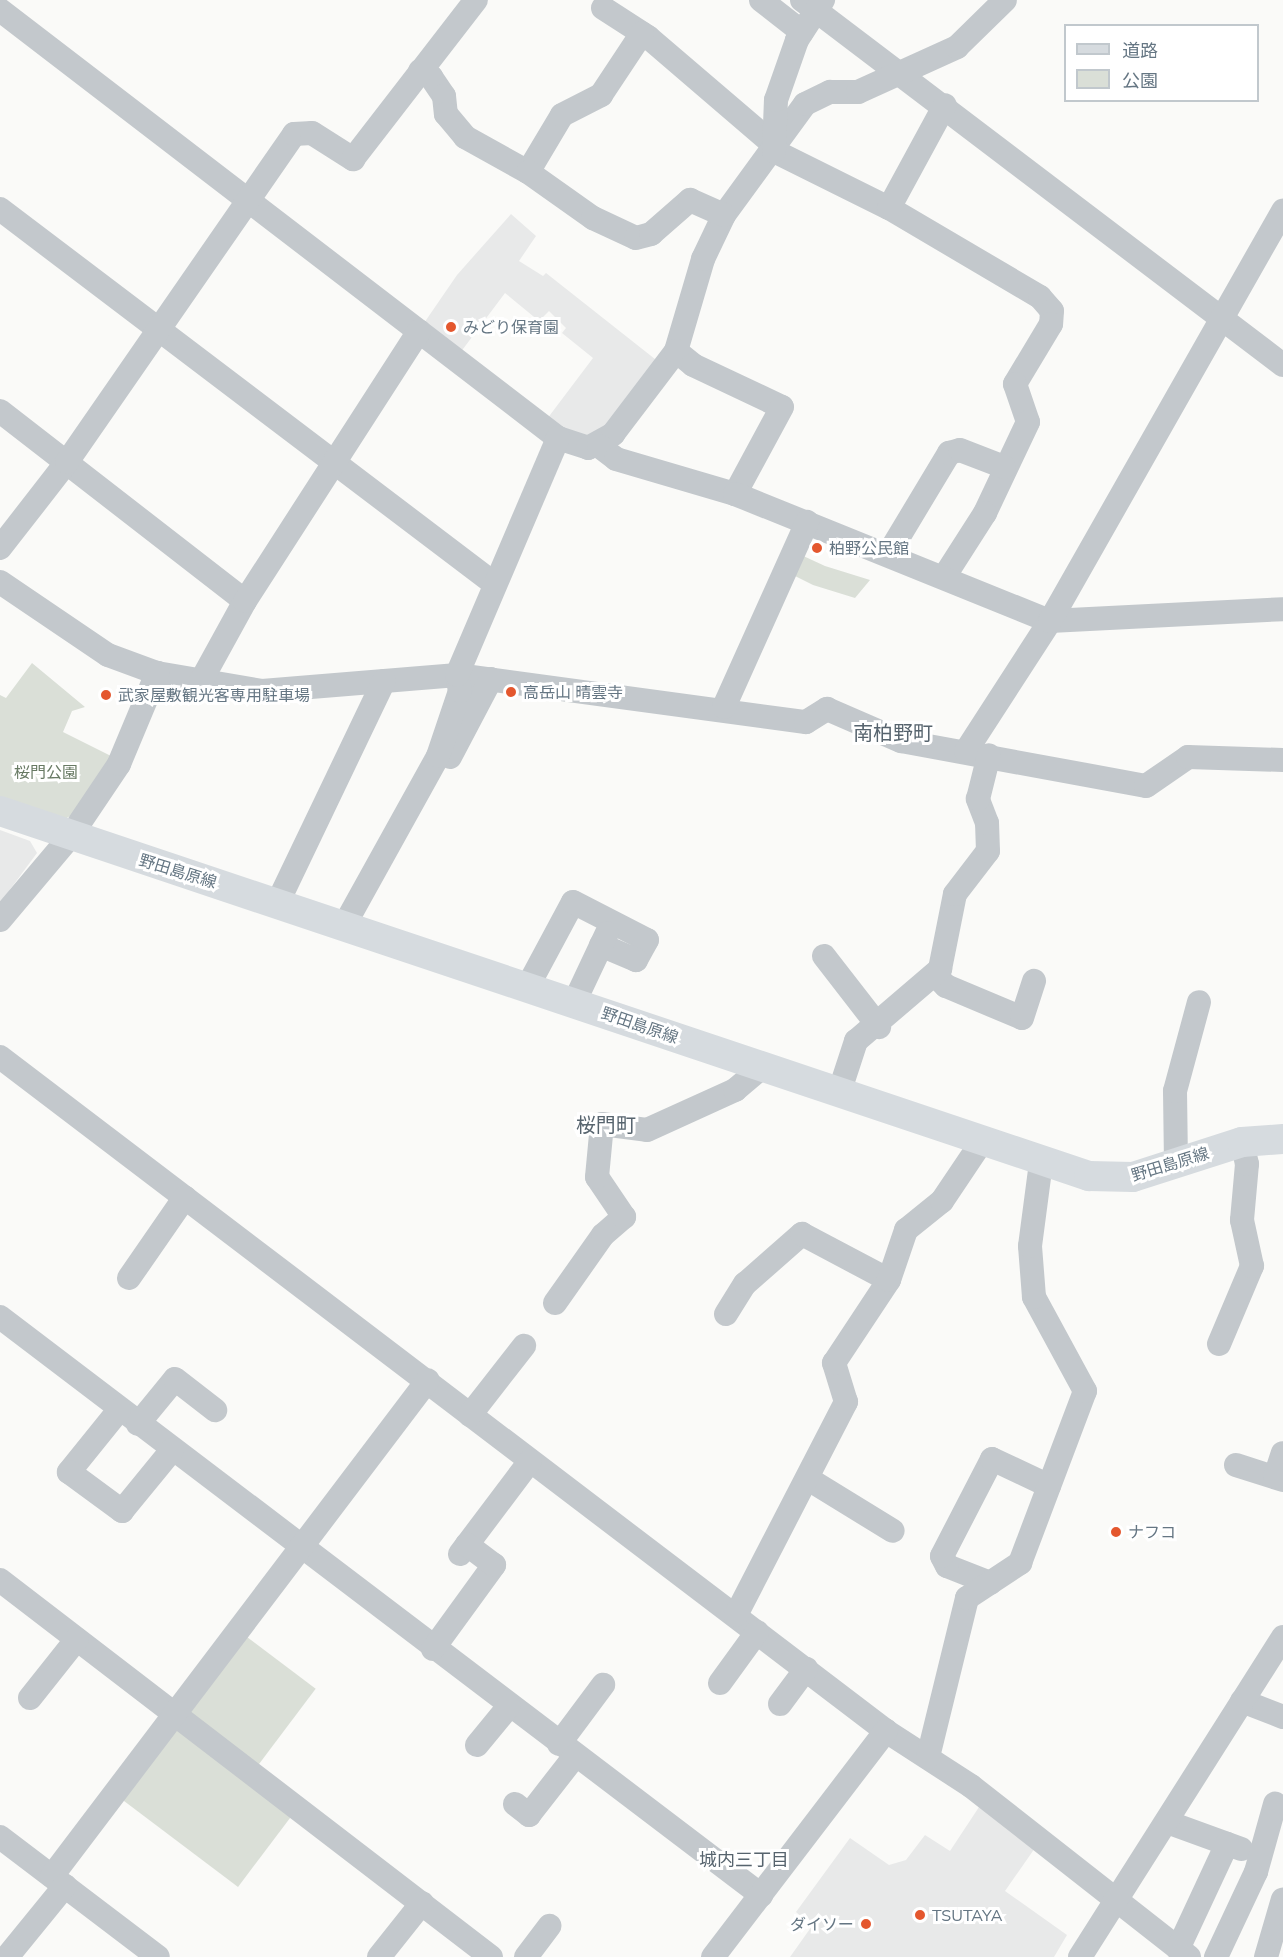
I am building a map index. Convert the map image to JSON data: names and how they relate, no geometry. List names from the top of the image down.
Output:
{
  "streets": {
    "main road": ["野田島原線"]
  },
  "districts": ["南柏野町", "桜門町", "城内三丁目"],
  "parks": ["桜門公園"],
  "places": [
    "みどり保育園",
    "柏野公民館",
    "高岳山 晴雲寺",
    "武家屋敷観光客専用駐車場",
    "ナフコ",
    "TSUTAYA",
    "ダイソー"
  ],
  "legend": ["道路", "公園"]
}
